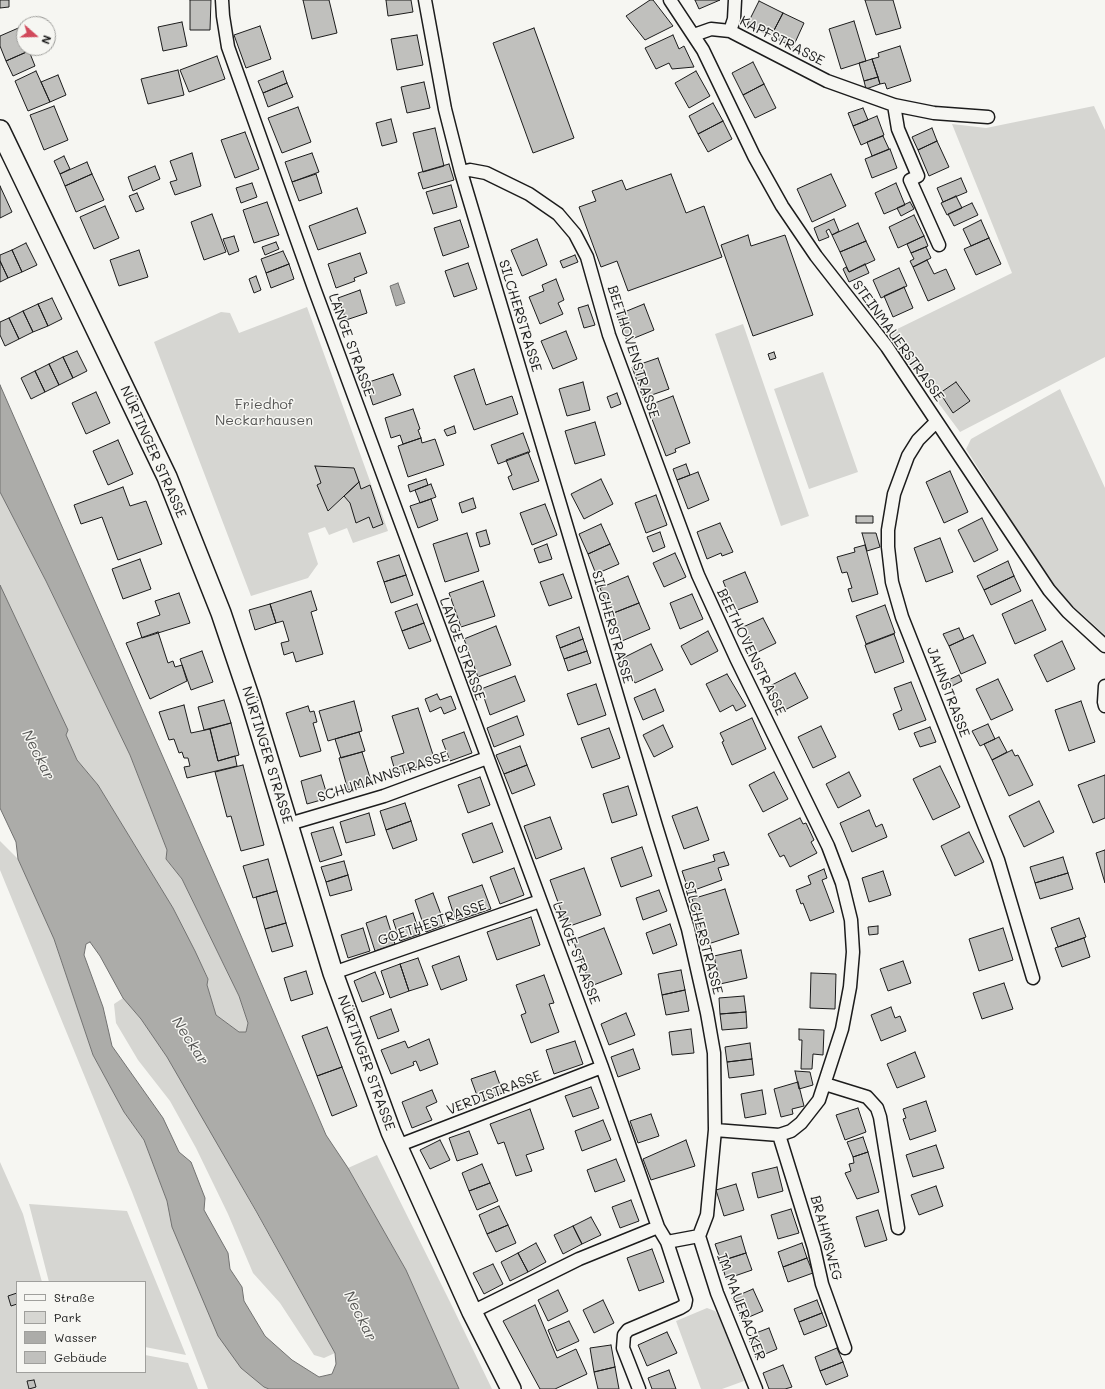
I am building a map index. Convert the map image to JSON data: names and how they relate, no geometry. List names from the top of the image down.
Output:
{
  "streets": {
    "main road": ["NÜRTINGER STRASSE"],
    "street": [
      "KAPFSTRASSE",
      "SILCHERSTRASSE",
      "STEINMAUERSTRASSE",
      "LANGE STRASSE",
      "BEETHOVENSTRASSE",
      "JAHNSTRASSE",
      "SCHUMANNSTRASSE",
      "GOETHESTRASSE",
      "VERDISTRASSE",
      "BRAHMSWEG",
      "IM MAUERACKER"
    ]
  },
  "crossings": [
    ["KAPFSTRASSE", "STEINMAUERSTRASSE"],
    ["SILCHERSTRASSE", "BEETHOVENSTRASSE"],
    ["SILCHERSTRASSE", "IM MAUERACKER"],
    ["STEINMAUERSTRASSE", "JAHNSTRASSE"],
    ["LANGE STRASSE", "SCHUMANNSTRASSE"],
    ["LANGE STRASSE", "GOETHESTRASSE"],
    ["LANGE STRASSE", "VERDISTRASSE"],
    ["BEETHOVENSTRASSE", "BRAHMSWEG"],
    ["NÜRTINGER STRASSE", "SCHUMANNSTRASSE"],
    ["NÜRTINGER STRASSE", "GOETHESTRASSE"],
    ["NÜRTINGER STRASSE", "VERDISTRASSE"]
  ],
  "water": ["Neckar"],
  "parks": ["Friedhof Neckarhausen"],
  "legend": [
    "Straße",
    "Park",
    "Wasser",
    "Gebäude"
  ],
  "north": "right"
}
